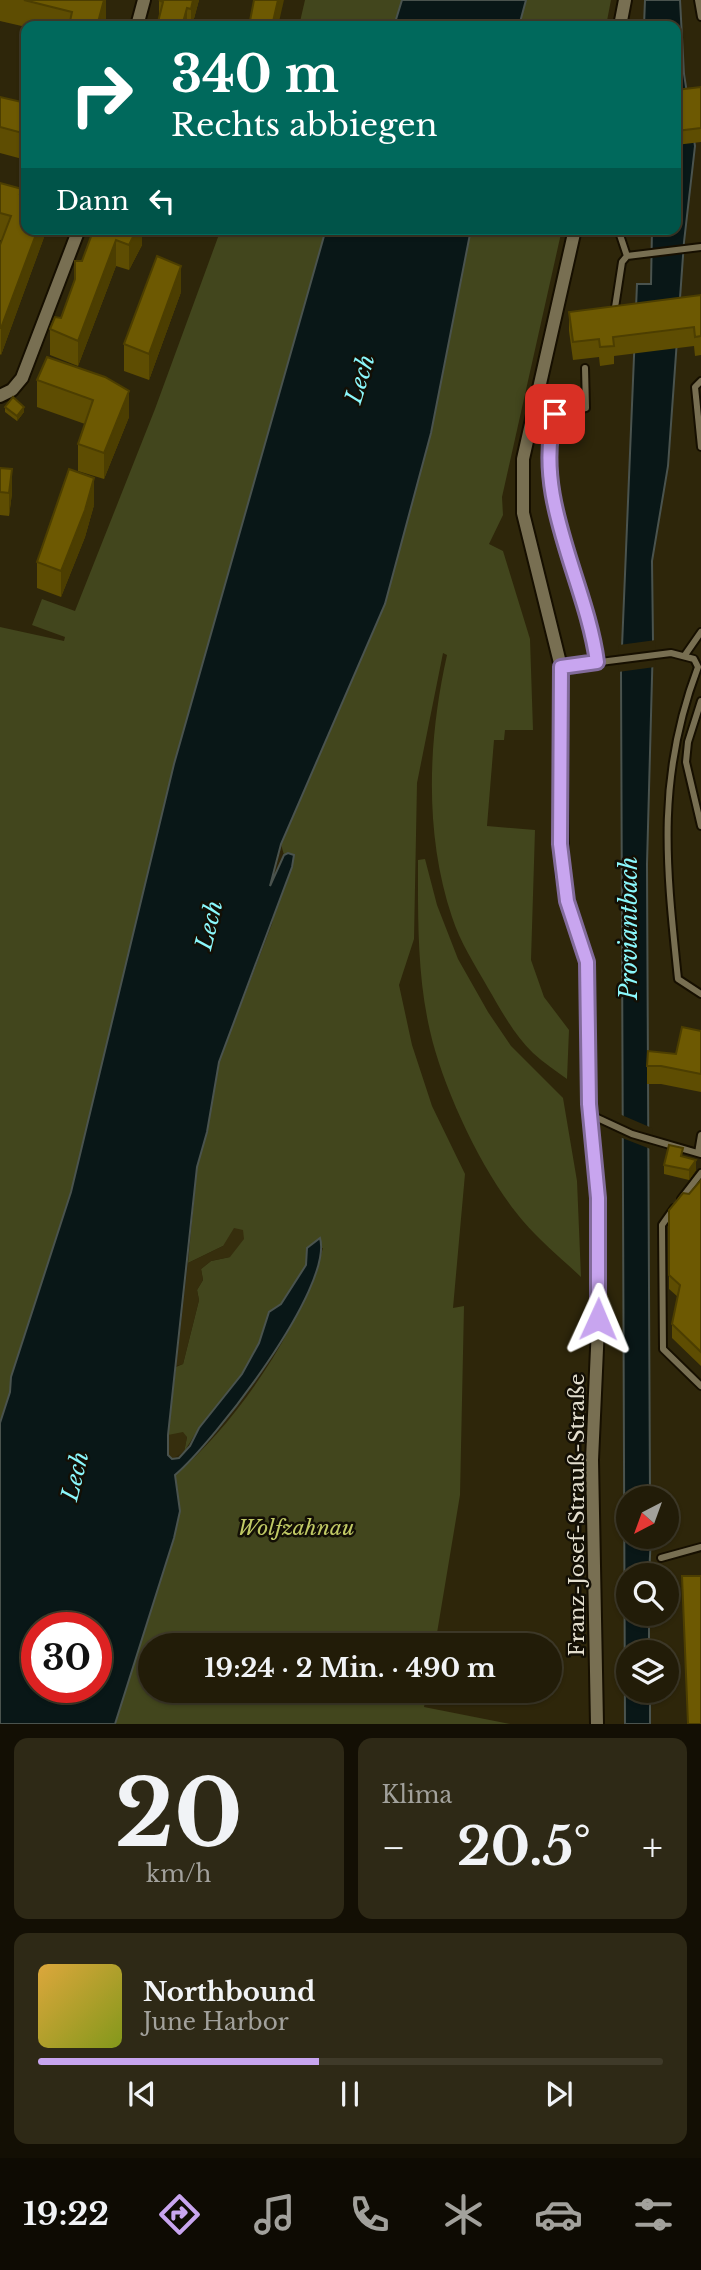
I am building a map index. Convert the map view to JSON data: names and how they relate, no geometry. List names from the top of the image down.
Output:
{
  "streets": {
    "street": ["Franz-Josef-Strauß-Straße"]
  },
  "water": ["Lech", "Proviantbach"],
  "parks": ["Wolfzahnau"],
  "north": "bottom left",
  "page": {
    "turn": ["340 m", "Rechts abbiegen"],
    "then": "Dann",
    "limit": "30",
    "trip": "19:24 · 2 Min. · 490 m",
    "tile": [
      ["20", "km/h"],
      "Klima"
    ],
    "heat": ["−", "20.5°", "+"],
    "song": ["Northbound", "June Harbor"],
    "tabs": "19:22"
  }
}
